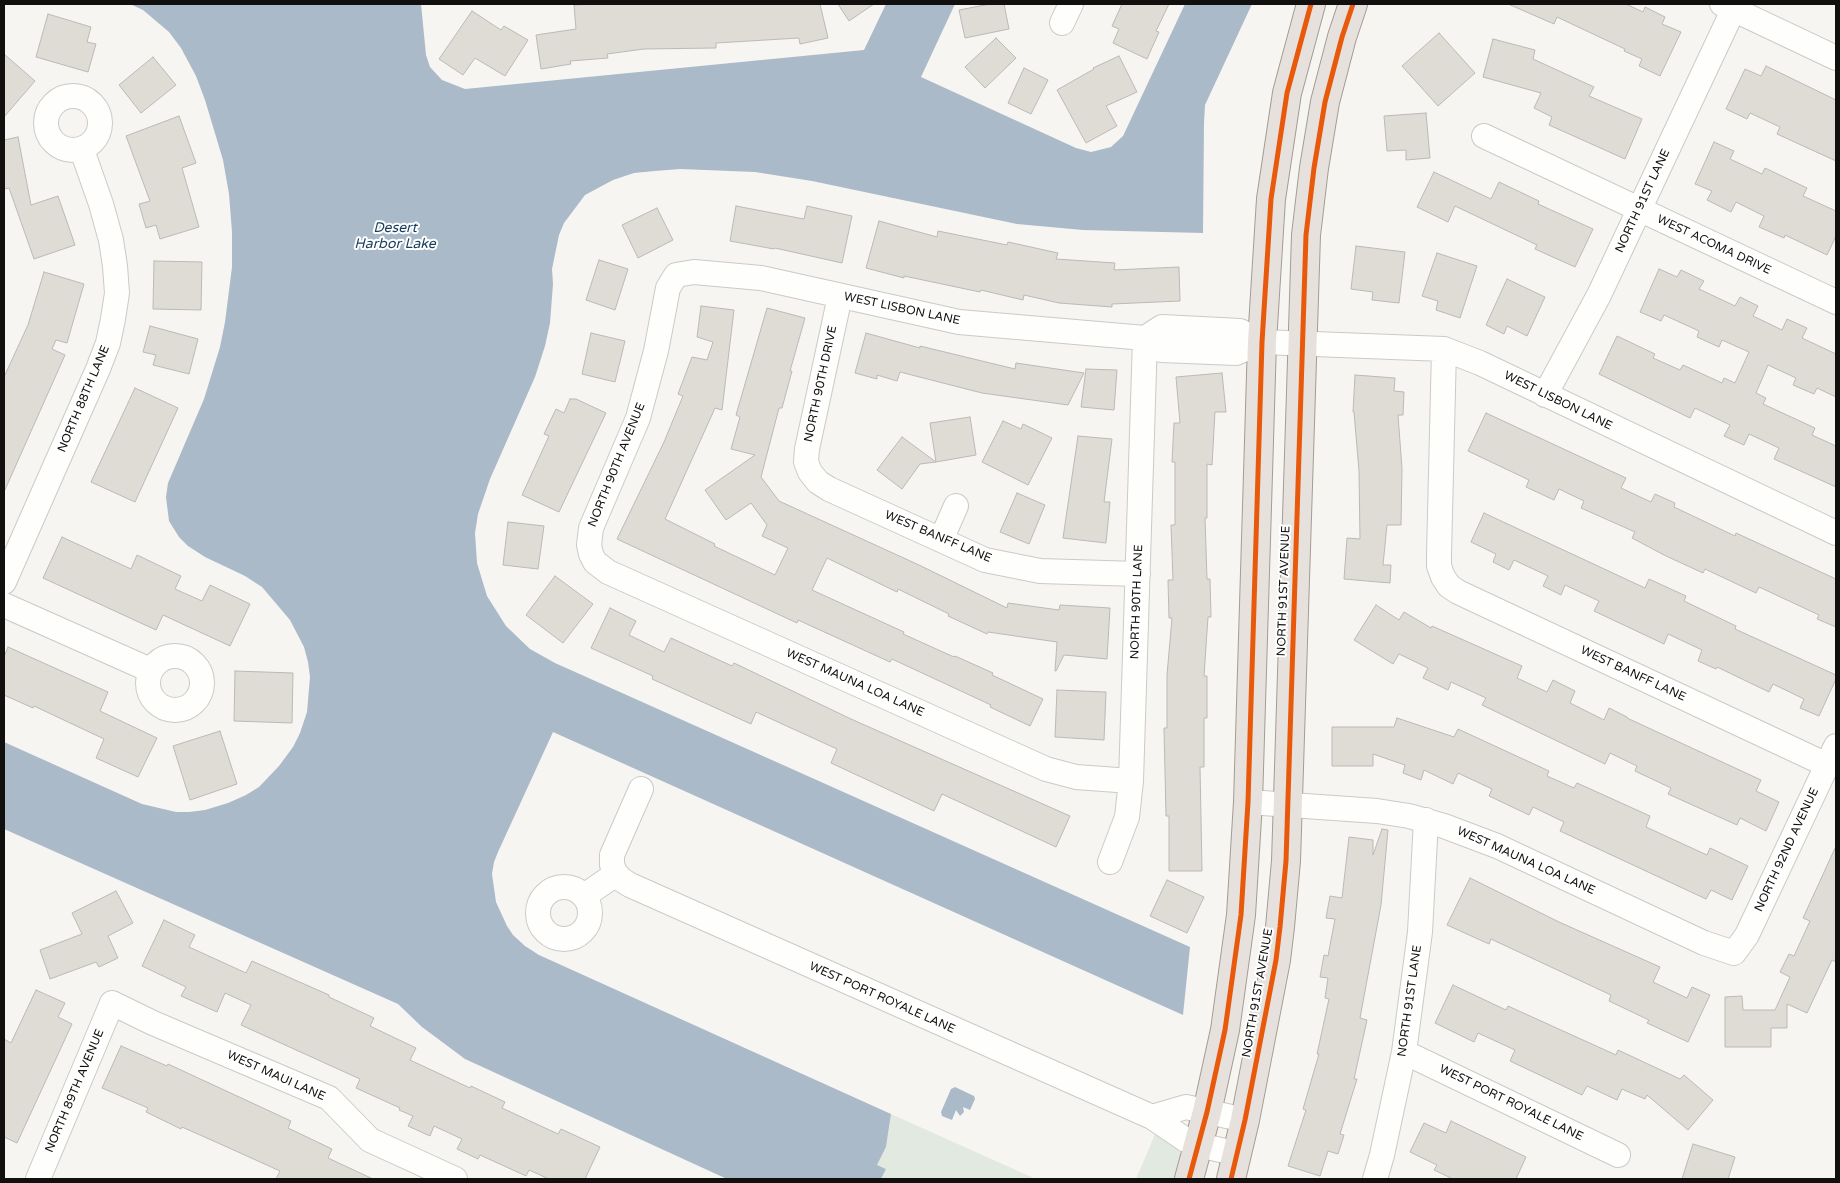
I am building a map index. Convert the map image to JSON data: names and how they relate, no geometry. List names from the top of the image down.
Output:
{
  "streets": {
    "main road": ["NORTH 91ST AVENUE"],
    "street": [
      "NORTH 91ST LANE",
      "WEST ACOMA DRIVE",
      "WEST LISBON LANE",
      "NORTH 90TH DRIVE",
      "NORTH 88TH LANE",
      "NORTH 90TH AVENUE",
      "WEST BANFF LANE",
      "NORTH 90TH LANE",
      "WEST MAUNA LOA LANE",
      "NORTH 92ND AVENUE",
      "WEST PORT ROYALE LANE",
      "WEST MAUI LANE",
      "NORTH 89TH AVENUE"
    ]
  },
  "crossings": [
    ["NORTH 91ST LANE", "WEST ACOMA DRIVE"],
    ["NORTH 91ST LANE", "WEST LISBON LANE"],
    ["NORTH 91ST LANE", "WEST MAUNA LOA LANE"],
    ["NORTH 91ST LANE", "WEST PORT ROYALE LANE"],
    ["WEST LISBON LANE", "NORTH 90TH DRIVE"],
    ["WEST LISBON LANE", "NORTH 90TH AVENUE"],
    ["WEST LISBON LANE", "WEST BANFF LANE"],
    ["WEST LISBON LANE", "NORTH 91ST AVENUE"],
    ["WEST LISBON LANE", "NORTH 90TH LANE"],
    ["NORTH 90TH DRIVE", "WEST BANFF LANE"],
    ["NORTH 90TH AVENUE", "WEST MAUNA LOA LANE"],
    ["WEST BANFF LANE", "NORTH 90TH LANE"],
    ["WEST BANFF LANE", "NORTH 92ND AVENUE"],
    ["NORTH 91ST AVENUE", "WEST MAUNA LOA LANE"],
    ["NORTH 91ST AVENUE", "WEST PORT ROYALE LANE"],
    ["NORTH 90TH LANE", "WEST MAUNA LOA LANE"],
    ["WEST MAUNA LOA LANE", "NORTH 92ND AVENUE"],
    ["WEST MAUI LANE", "NORTH 89TH AVENUE"]
  ],
  "water": ["Desert Harbor Lake"]
}
